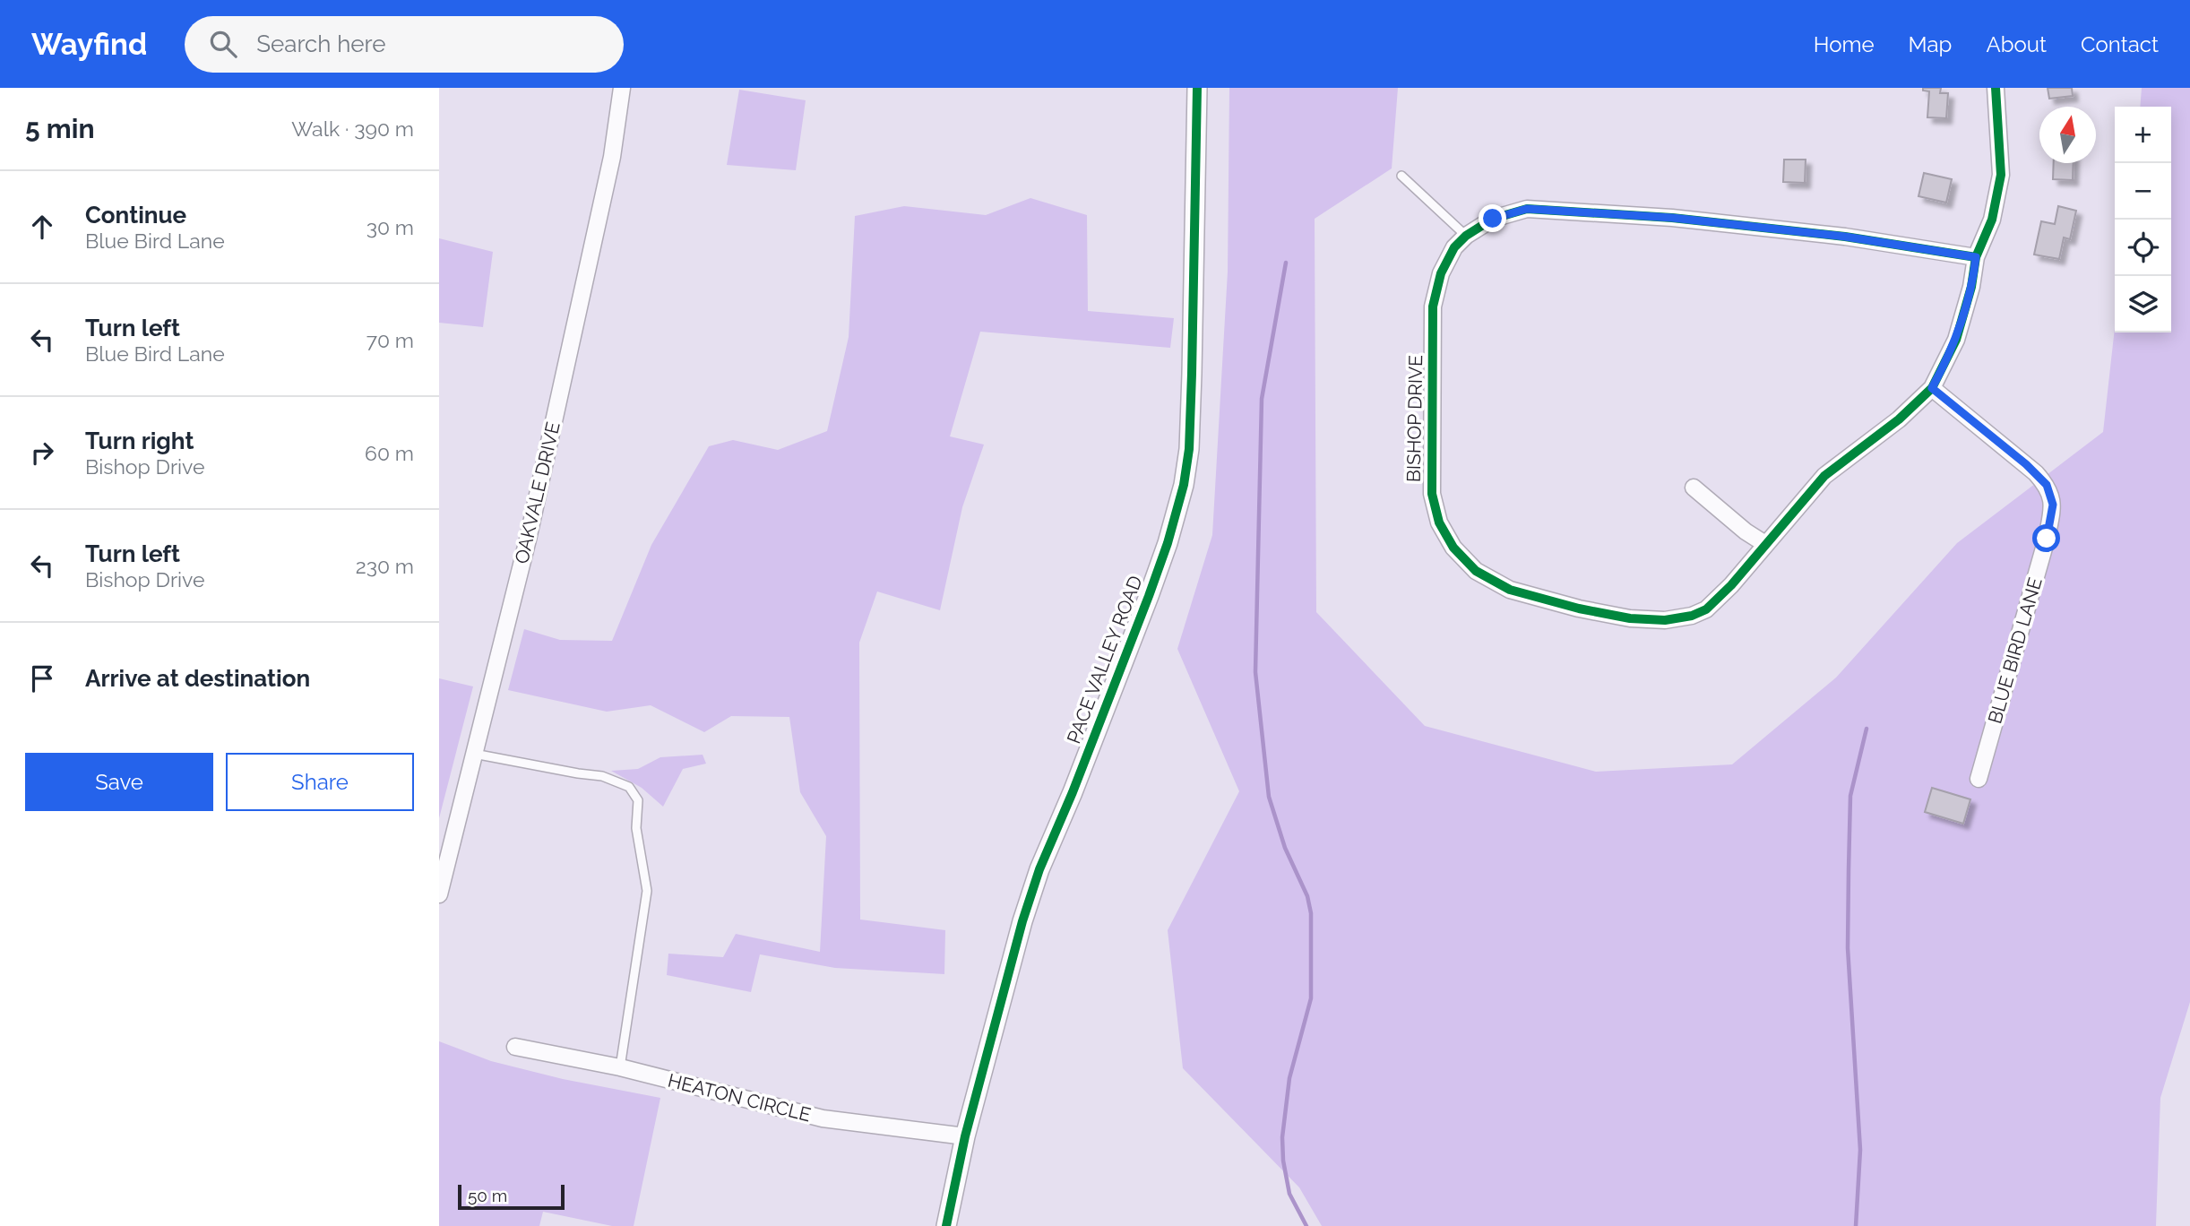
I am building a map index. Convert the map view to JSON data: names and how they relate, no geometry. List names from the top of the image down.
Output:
{
  "streets": {
    "street": [
      "BISHOP DRIVE",
      "OAKVALE DRIVE",
      "BLUE BIRD LANE",
      "PACE VALLEY ROAD",
      "HEATON CIRCLE"
    ]
  },
  "crossings": [
    ["BISHOP DRIVE", "BLUE BIRD LANE"],
    ["PACE VALLEY ROAD", "HEATON CIRCLE"]
  ],
  "scale_bar": "50 m",
  "north": "top",
  "page": {
    "header": "Wayfind",
    "search": "Search here",
    "nav": [
      "Home",
      "Map",
      "About",
      "Contact"
    ],
    "heading": ["5 min", "Walk · 390 m"],
    "map_buttons": ["+", "−"],
    "list": [
      ["Continue", "Blue Bird Lane", "30 m"],
      ["Turn left", "Blue Bird Lane", "70 m"],
      ["Turn right", "Bishop Drive", "60 m"],
      ["Turn left", "Bishop Drive", "230 m"],
      "Arrive at destination"
    ],
    "buttons": ["Save", "Share"],
    "scale": "50 m"
  }
}
